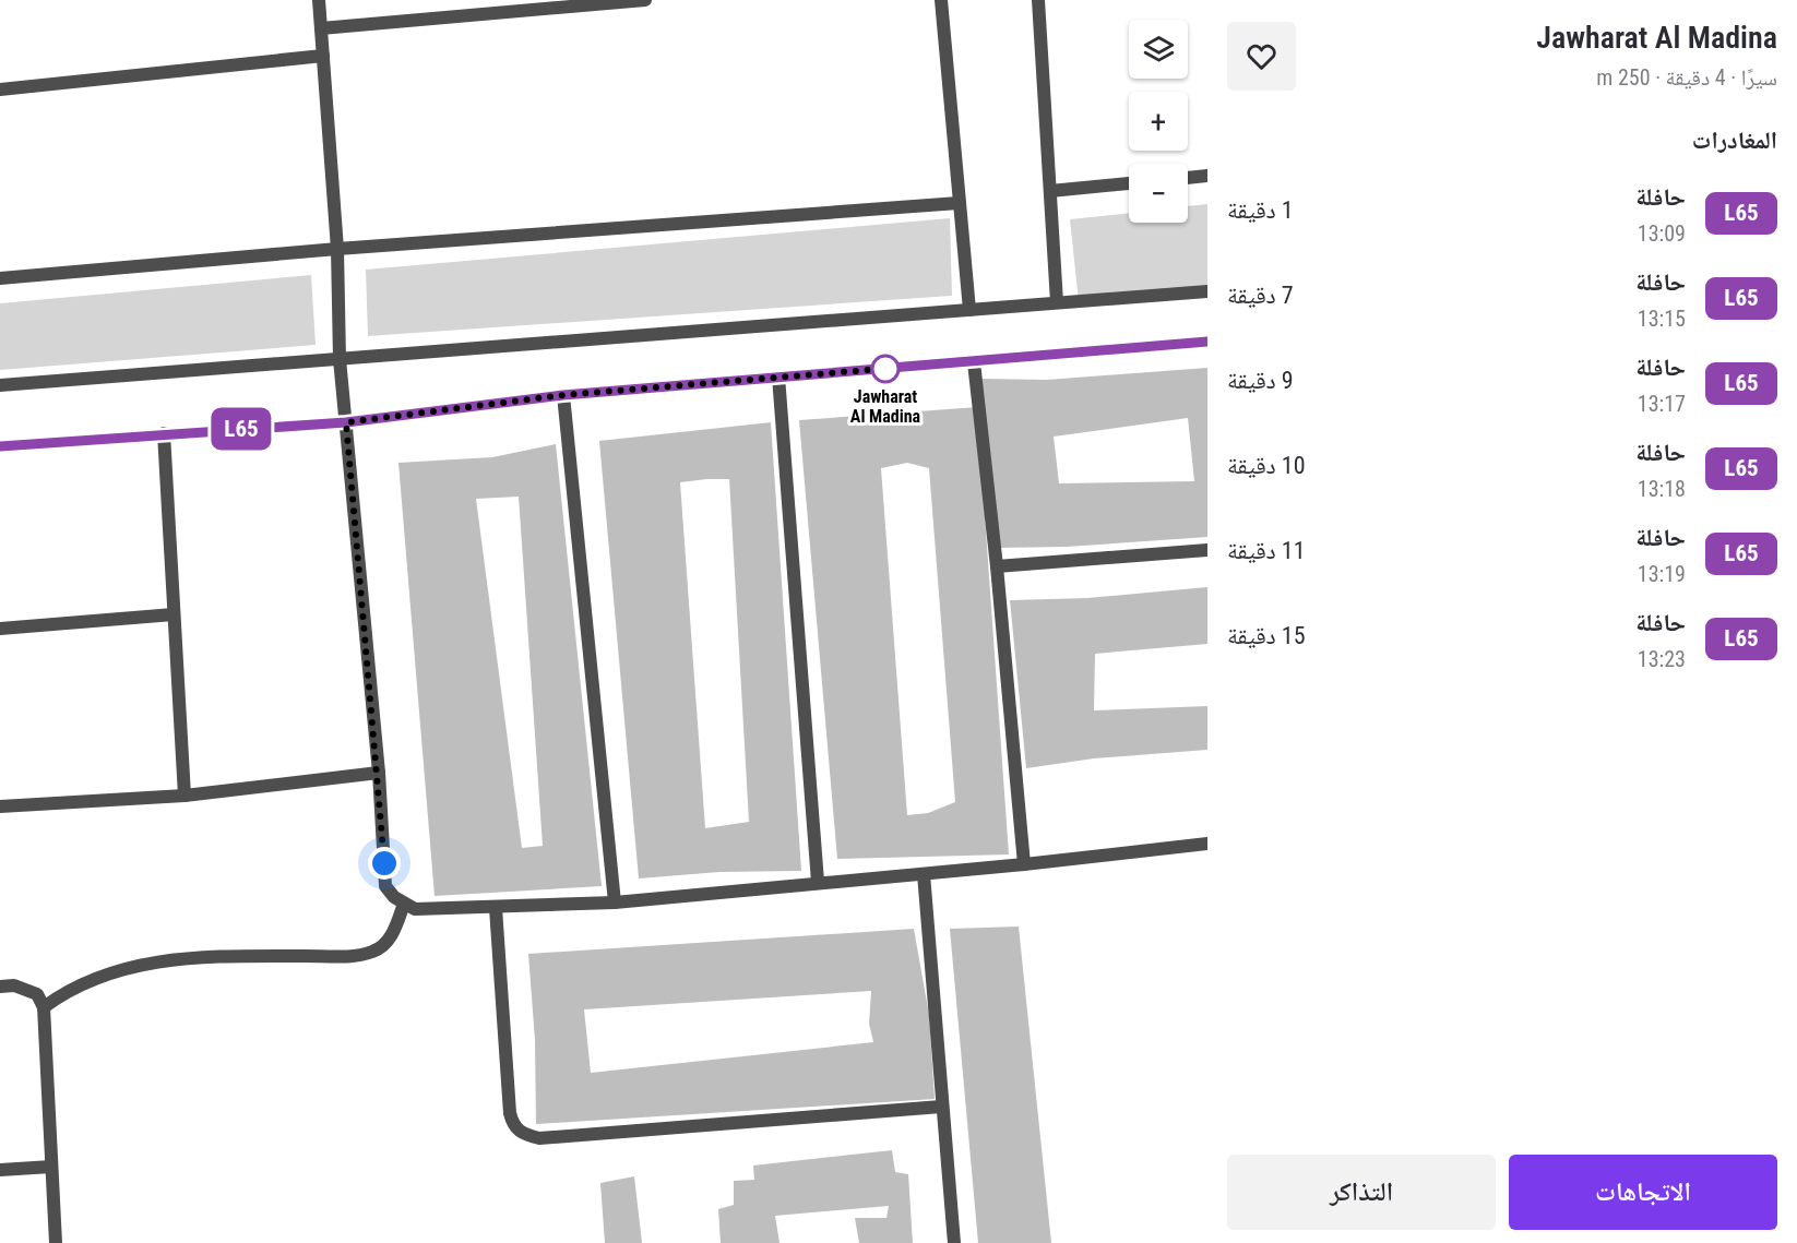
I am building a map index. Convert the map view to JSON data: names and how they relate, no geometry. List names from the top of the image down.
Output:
{
  "places": ["Jawharat Al Madina"],
  "lines": ["bus line L65"],
  "page": {
    "heading": [
      ["Jawharat Al Madina", "سيرًا · 4 دقيقة · 250 m"],
      "المغادرات"
    ],
    "on_map": "L65",
    "map_buttons": ["+", "−"],
    "list": [
      {
        "mark": "L65",
        "name": "حافلة",
        "note": "13:09",
        "value": "1 دقيقة"
      },
      {
        "mark": "L65",
        "name": "حافلة",
        "note": "13:15",
        "value": "7 دقيقة"
      },
      {
        "mark": "L65",
        "name": "حافلة",
        "note": "13:17",
        "value": "9 دقيقة"
      },
      {
        "mark": "L65",
        "name": "حافلة",
        "note": "13:18",
        "value": "10 دقيقة"
      },
      {
        "mark": "L65",
        "name": "حافلة",
        "note": "13:19",
        "value": "11 دقيقة"
      },
      {
        "mark": "L65",
        "name": "حافلة",
        "note": "13:23",
        "value": "15 دقيقة"
      }
    ],
    "buttons": ["الاتجاهات", "التذاكر"]
  }
}
